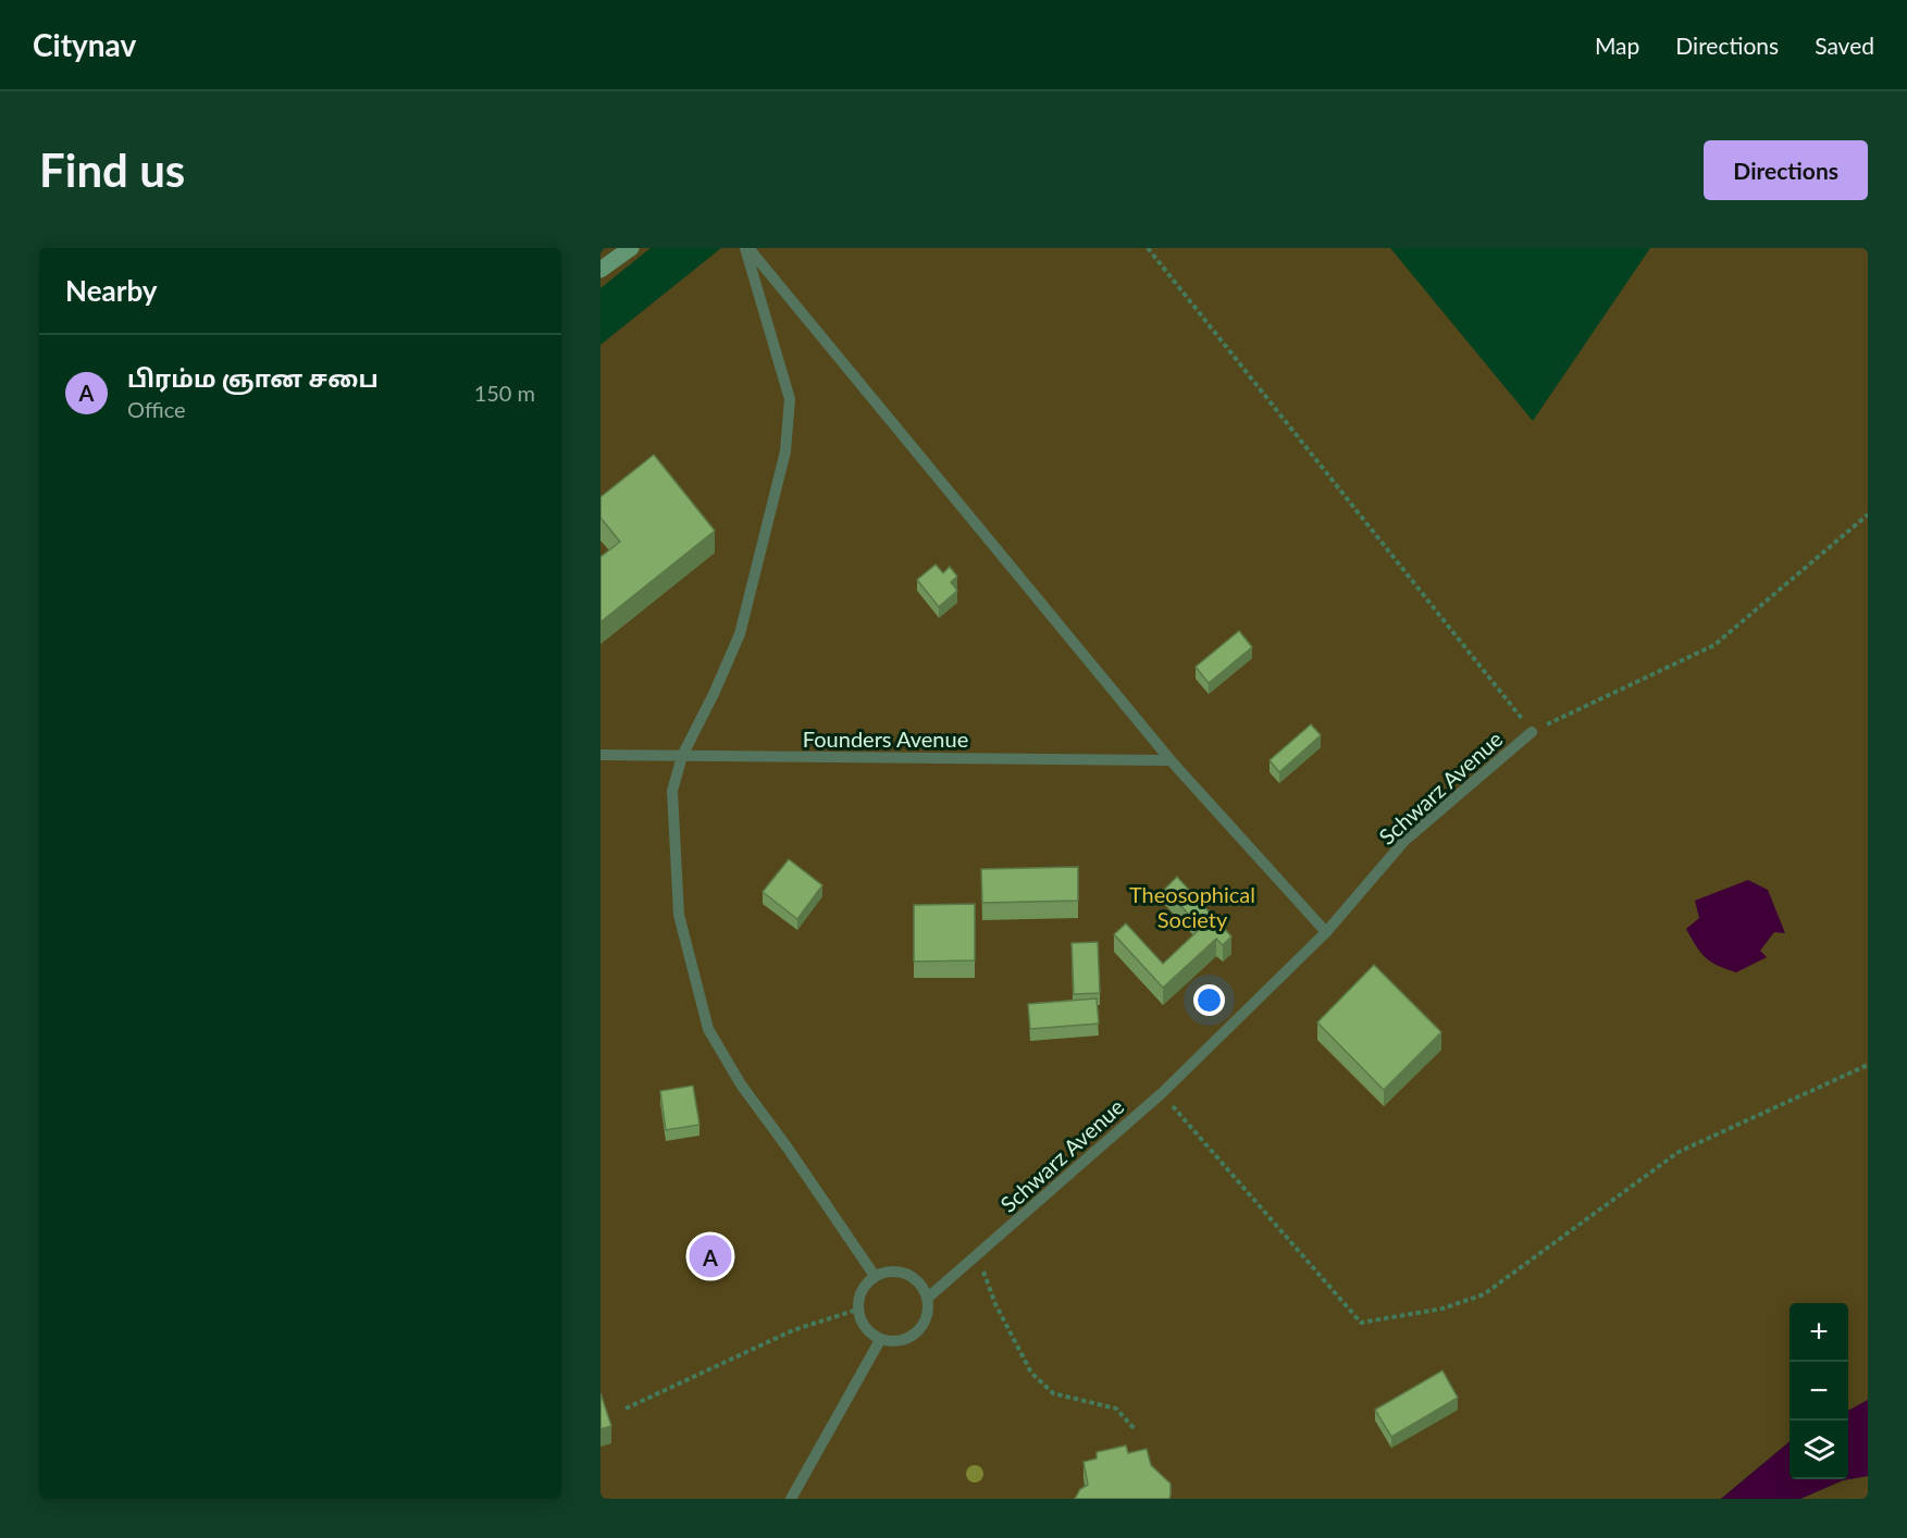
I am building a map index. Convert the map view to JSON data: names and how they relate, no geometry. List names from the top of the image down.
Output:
{
  "streets": {
    "lane": ["Founders Avenue", "Schwarz Avenue"]
  },
  "parks": ["Theosophical Society"],
  "page": {
    "header": "Citynav",
    "nav": ["Map", "Directions", "Saved"],
    "buttons": "Directions",
    "title": "Find us",
    "heading": "Nearby",
    "list": [
      {
        "mark": "A",
        "name": "பிரம்ம ஞான சபை",
        "note": "Office",
        "value": "150 m"
      }
    ],
    "pins": "A",
    "map_buttons": ["+", "−"]
  }
}
